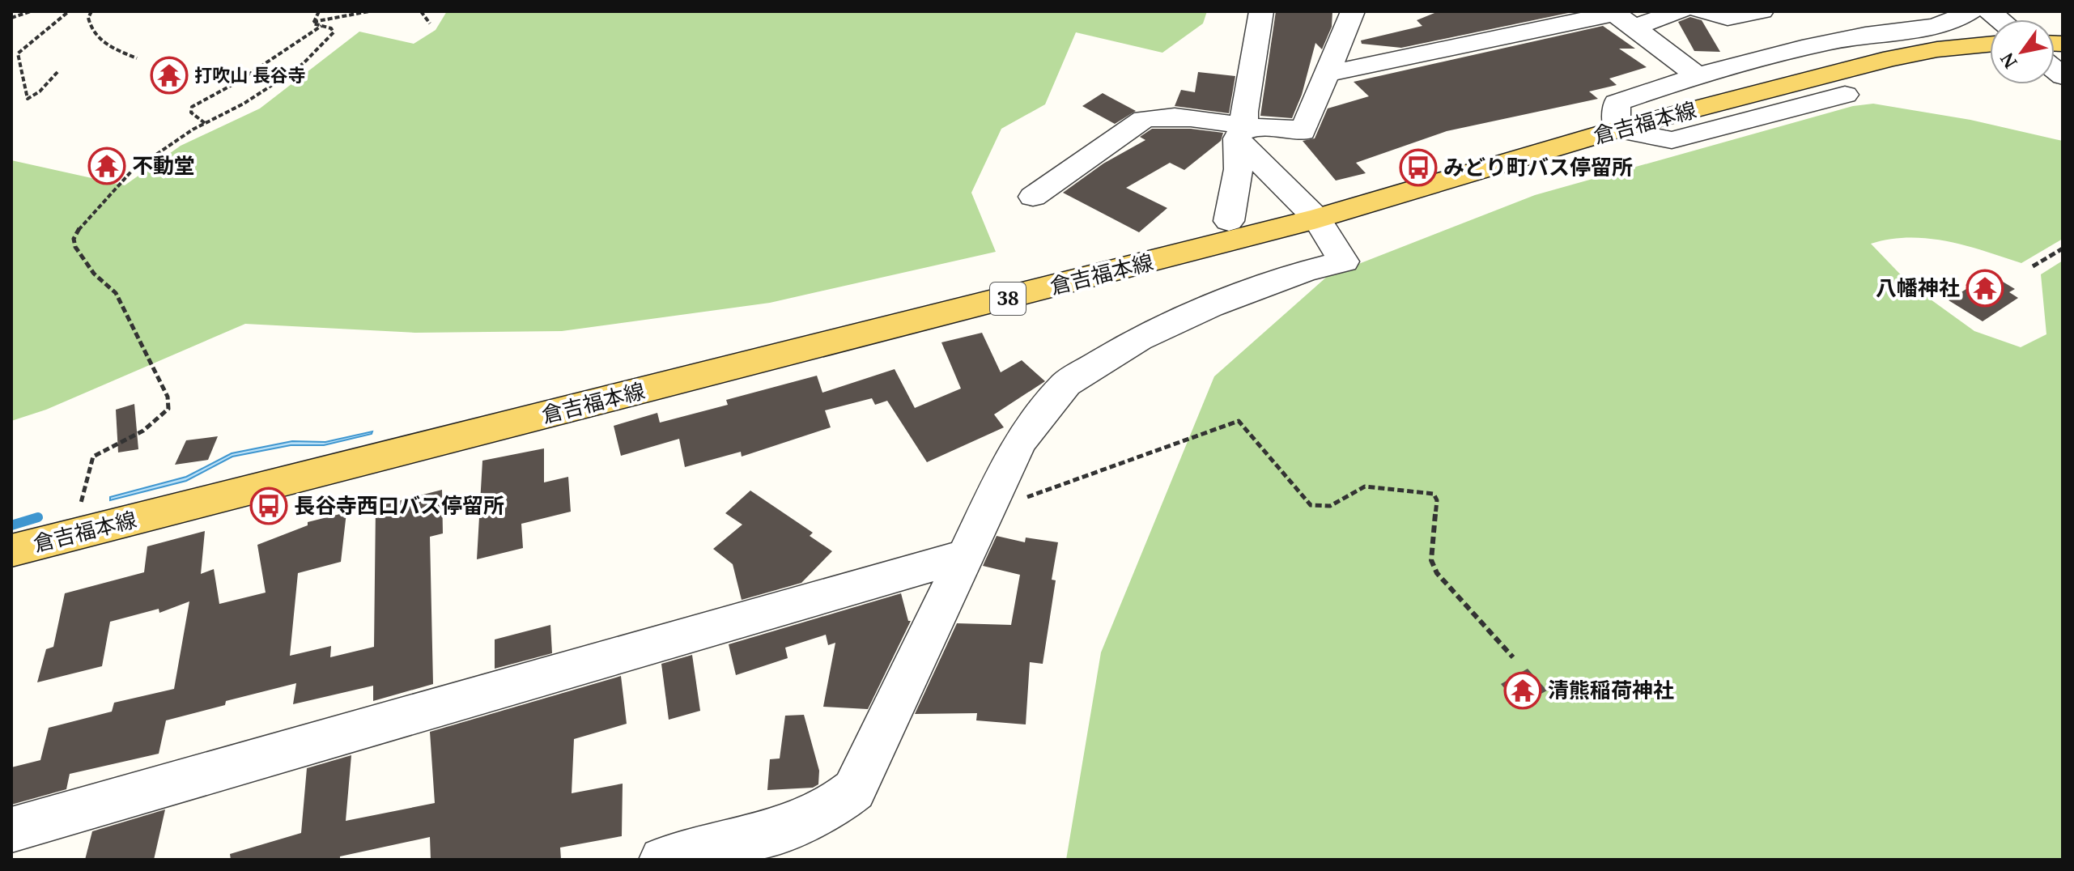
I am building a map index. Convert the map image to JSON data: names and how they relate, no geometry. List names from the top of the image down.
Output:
{
  "streets": {
    "main road": ["倉吉福本線", "38"]
  },
  "places": {
    "temple": [
      "打吹山 長谷寺",
      "不動堂",
      "八幡神社",
      "清熊稲荷神社"
    ],
    "bus stop": ["みどり町バス停留所", "長谷寺西口バス停留所"]
  },
  "north": "bottom left"
}
